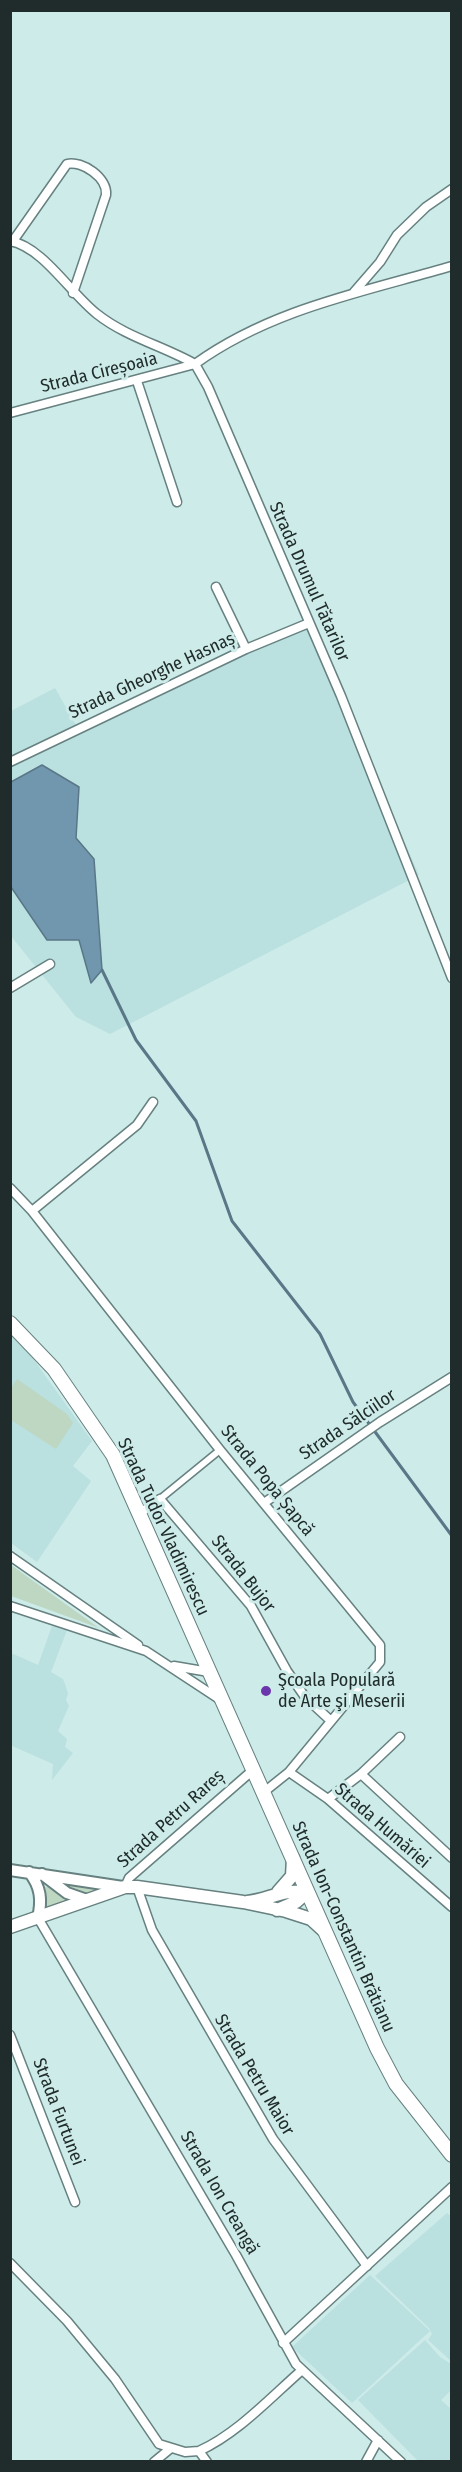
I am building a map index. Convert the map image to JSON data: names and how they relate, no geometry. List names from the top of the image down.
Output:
{
  "streets": {
    "main road": ["Strada Tudor Vladimirescu", "Strada Petru Rareș", "Strada Ion-Constantin Brătianu"],
    "street": [
      "Strada Cireșoaia",
      "Strada Drumul Tătarilor",
      "Strada Gheorghe Hasnaș",
      "Strada Sălciilor",
      "Strada Popa Șapcă",
      "Strada Bujor",
      "Strada Humăriei",
      "Strada Petru Maior",
      "Strada Furtunei",
      "Strada Ion Creangă"
    ]
  },
  "crossings": [
    ["Strada Cireșoaia", "Strada Drumul Tătarilor"],
    ["Strada Drumul Tătarilor", "Strada Gheorghe Hasnaș"],
    ["Strada Sălciilor", "Strada Popa Șapcă"],
    ["Strada Popa Șapcă", "Strada Bujor"],
    ["Strada Popa Șapcă", "Strada Humăriei"],
    ["Strada Popa Șapcă", "Strada Ion-Constantin Brătianu"],
    ["Strada Tudor Vladimirescu", "Strada Ion-Constantin Brătianu"],
    ["Strada Petru Rareș", "Strada Ion-Constantin Brătianu"],
    ["Strada Petru Rareș", "Strada Petru Maior"],
    ["Strada Petru Rareș", "Strada Ion Creangă"]
  ],
  "places": ["Şcoala Populară de Arte şi Meserii"]
}
